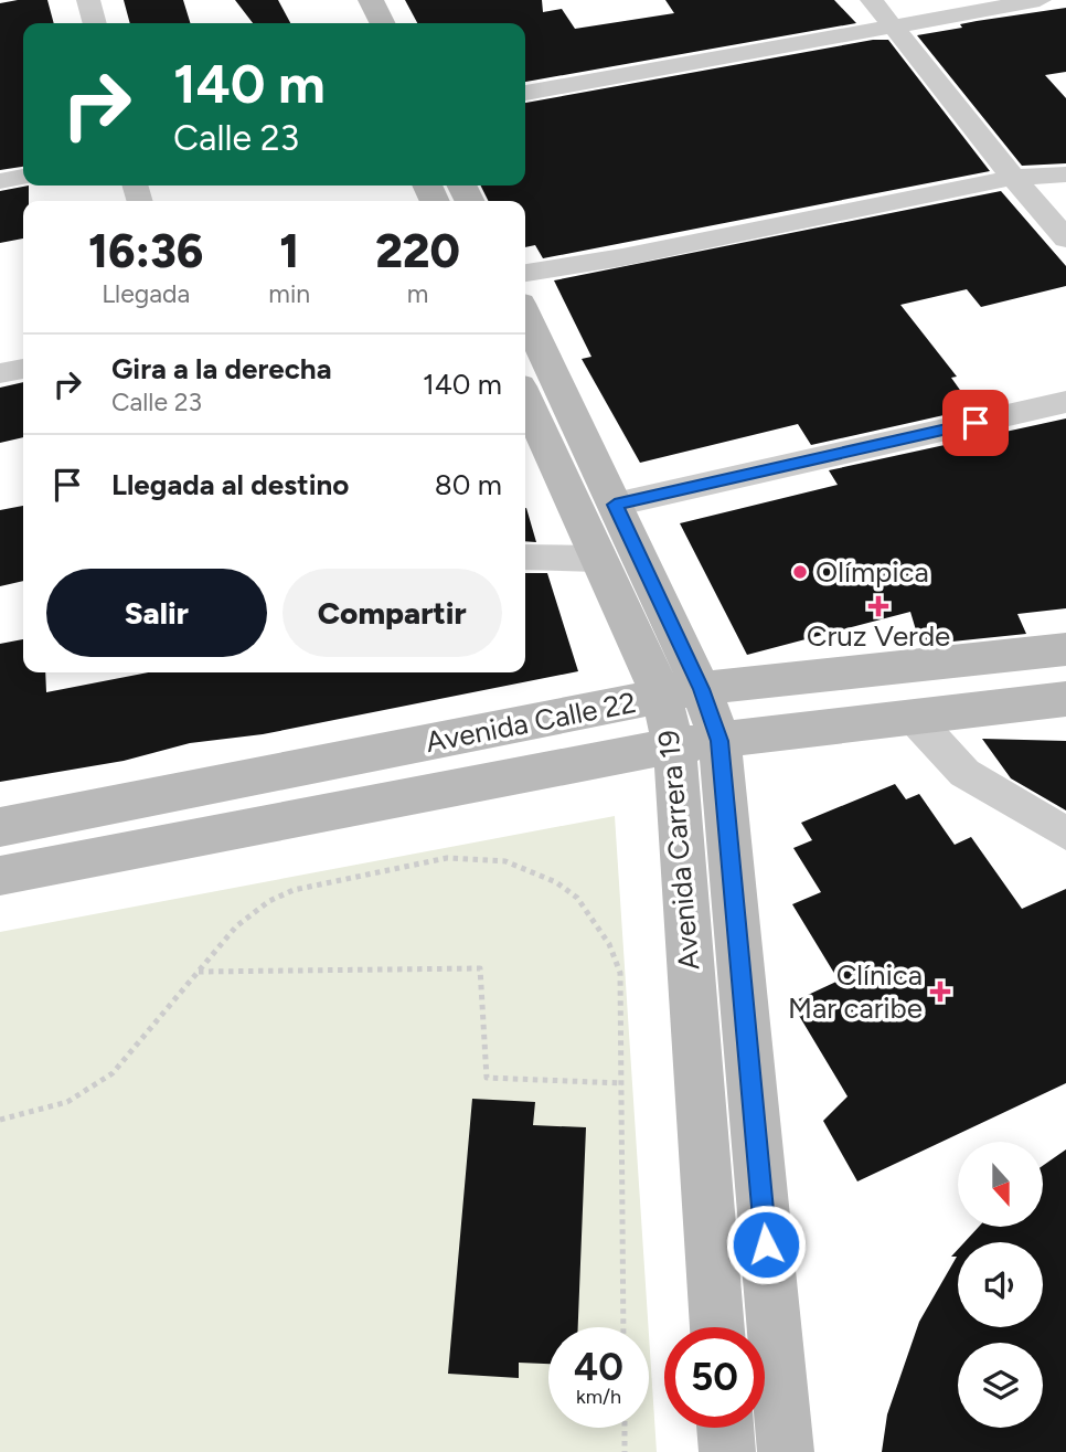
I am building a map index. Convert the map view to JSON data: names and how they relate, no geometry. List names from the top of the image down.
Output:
{
  "streets": {
    "main road": ["Avenida Calle 22", "Avenida Carrera 19"]
  },
  "crossings": [
    ["Avenida Calle 22", "Avenida Carrera 19"]
  ],
  "places": {
    "other": ["Olímpica"],
    "health": ["Cruz Verde", "Clínica Mar caribe"]
  },
  "north": "bottom",
  "page": {
    "turn": ["140 m", "Calle 23"],
    "eta": [
      "16:36",
      "Llegada",
      "1",
      "min",
      "220",
      "m"
    ],
    "list": [
      {
        "name": "Gira a la derecha",
        "note": "Calle 23",
        "value": "140 m"
      },
      {
        "name": "Llegada al destino",
        "value": "80 m"
      }
    ],
    "buttons": ["Salir", "Compartir"],
    "speed": "40 km/h",
    "limit": "50"
  }
}
